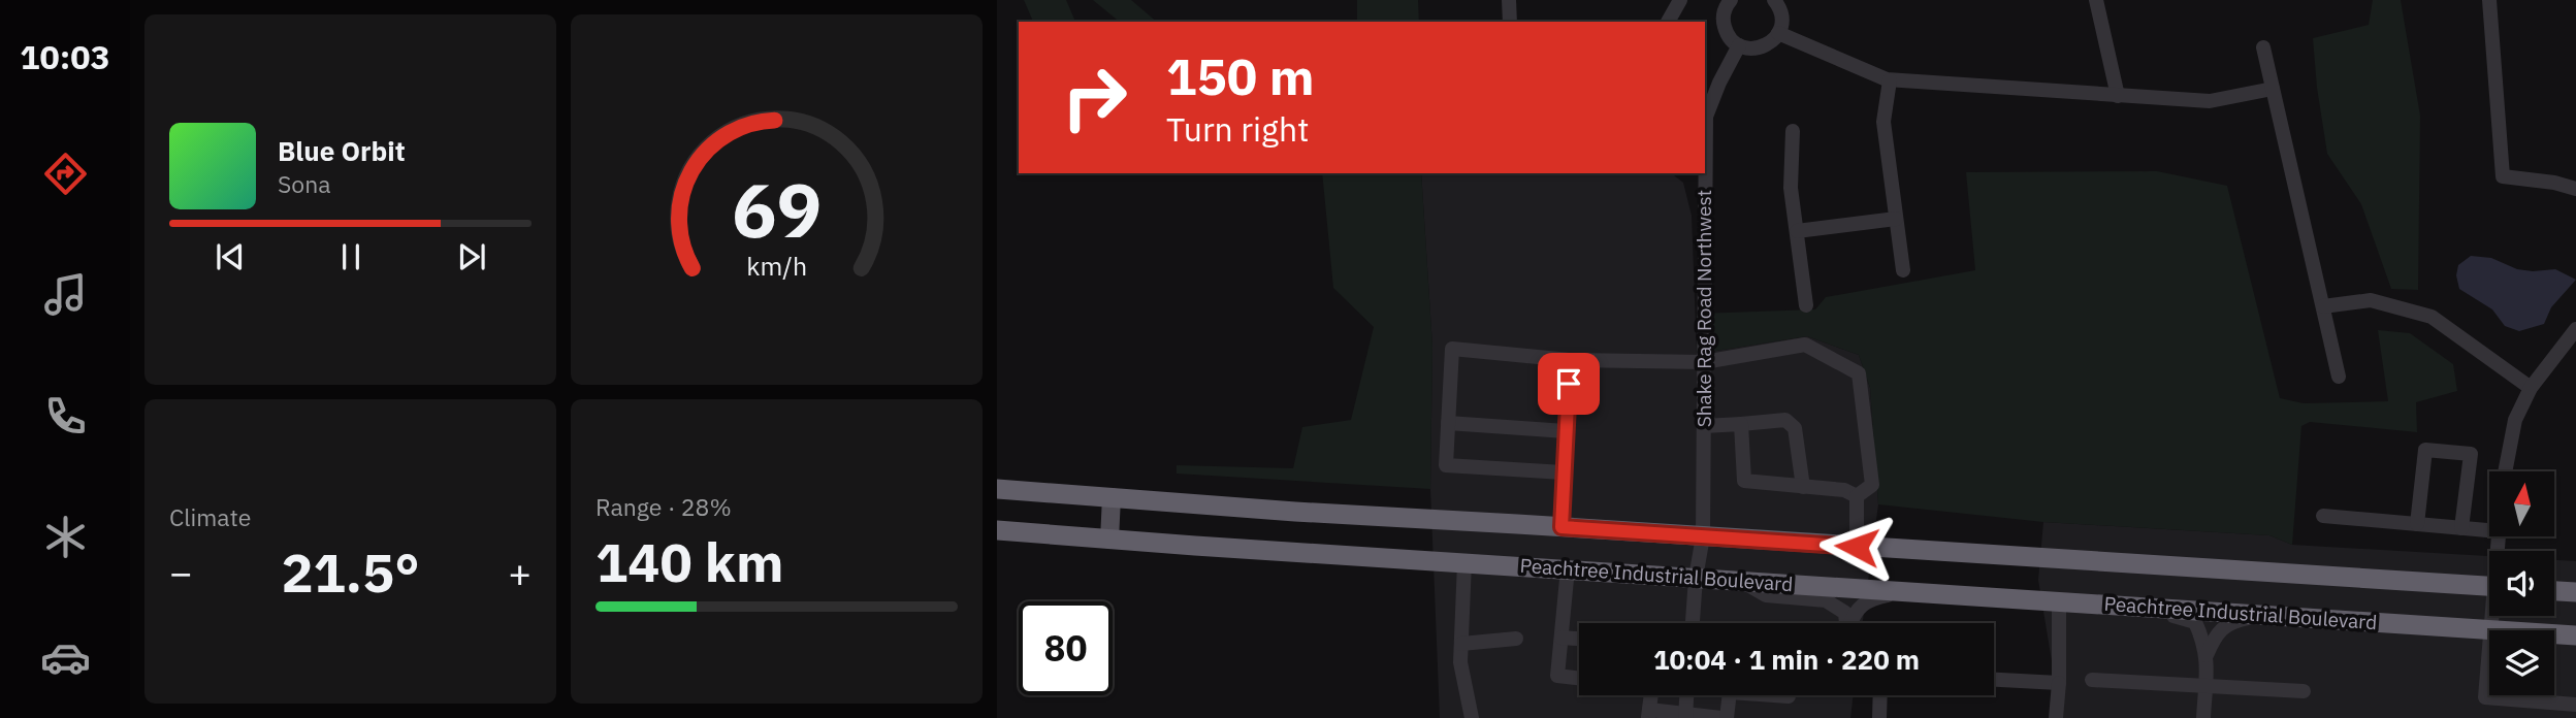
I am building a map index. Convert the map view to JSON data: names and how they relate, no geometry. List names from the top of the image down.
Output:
{
  "streets": {
    "highway": ["Peachtree Industrial Boulevard"],
    "street": ["Shake Rag Road Northwest"]
  },
  "crossings": [
    ["Shake Rag Road Northwest", "Peachtree Industrial Boulevard"]
  ],
  "north": "top",
  "page": {
    "tabs": "10:03",
    "turn": ["150 m", "Turn right"],
    "song": ["Blue Orbit", "Sona"],
    "tile": [
      "Climate",
      ["Range · 28%", "140 km"]
    ],
    "heat": ["−", "21.5°", "+"],
    "limit": "80",
    "trip": "10:04 · 1 min · 220 m",
    "gauge": ["69", "km/h"]
  }
}
